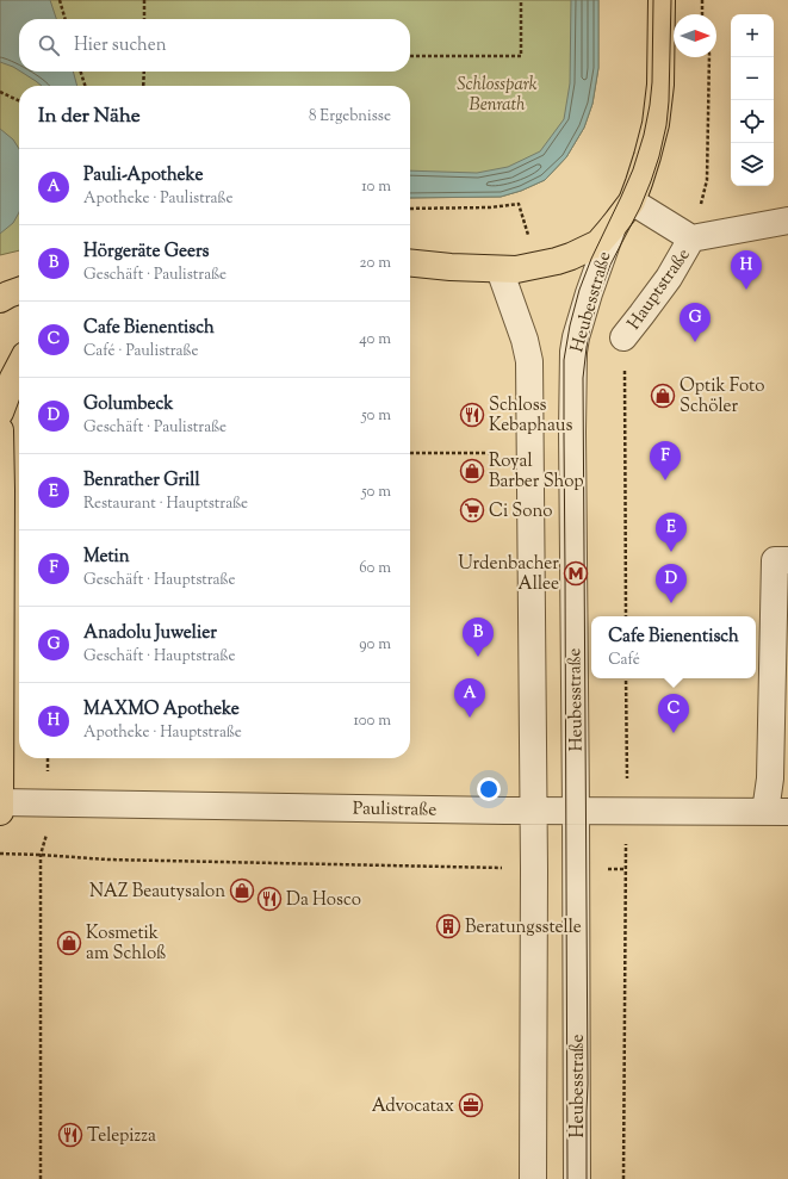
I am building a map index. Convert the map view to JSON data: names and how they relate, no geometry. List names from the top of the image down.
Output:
{
  "streets": {
    "street": ["Hauptstraße", "Heubesstraße", "Paulistraße"]
  },
  "crossings": [
    ["Heubesstraße", "Paulistraße"]
  ],
  "parks": ["Schlosspark Benrath"],
  "places": {
    "shop": [
      "Optik Foto Schöler",
      "Royal Barber Shop",
      "NAZ Beautysalon",
      "Kosmetik am Schloß"
    ],
    "restaurant": ["Schloss Kebaphaus", "Da Hosco", "Telepizza"],
    "supermarket": ["Ci Sono"],
    "metro station": ["Urdenbacher Allee"],
    "building": ["Beratungsstelle"],
    "office": ["Advocatax"]
  },
  "north": "right",
  "page": {
    "map_buttons": ["+", "−"],
    "search": "Hier suchen",
    "heading": ["In der Nähe", "8 Ergebnisse"],
    "list": [
      {
        "mark": "A",
        "name": "Pauli-Apotheke",
        "note": "Apotheke · Paulistraße",
        "value": "10 m"
      },
      {
        "mark": "B",
        "name": "Hörgeräte Geers",
        "note": "Geschäft · Paulistraße",
        "value": "20 m"
      },
      {
        "mark": "C",
        "name": "Cafe Bienentisch",
        "note": "Café · Paulistraße",
        "value": "40 m"
      },
      {
        "mark": "D",
        "name": "Golumbeck",
        "note": "Geschäft · Paulistraße",
        "value": "50 m"
      },
      {
        "mark": "E",
        "name": "Benrather Grill",
        "note": "Restaurant · Hauptstraße",
        "value": "50 m"
      },
      {
        "mark": "F",
        "name": "Metin",
        "note": "Geschäft · Hauptstraße",
        "value": "60 m"
      },
      {
        "mark": "G",
        "name": "Anadolu Juwelier",
        "note": "Geschäft · Hauptstraße",
        "value": "90 m"
      },
      {
        "mark": "H",
        "name": "MAXMO Apotheke",
        "note": "Apotheke · Hauptstraße",
        "value": "100 m"
      }
    ],
    "pins": [
      "H",
      "G",
      "F",
      "E",
      "D",
      "B",
      "A",
      "C"
    ],
    "popup": ["Cafe Bienentisch", "Café"]
  }
}
